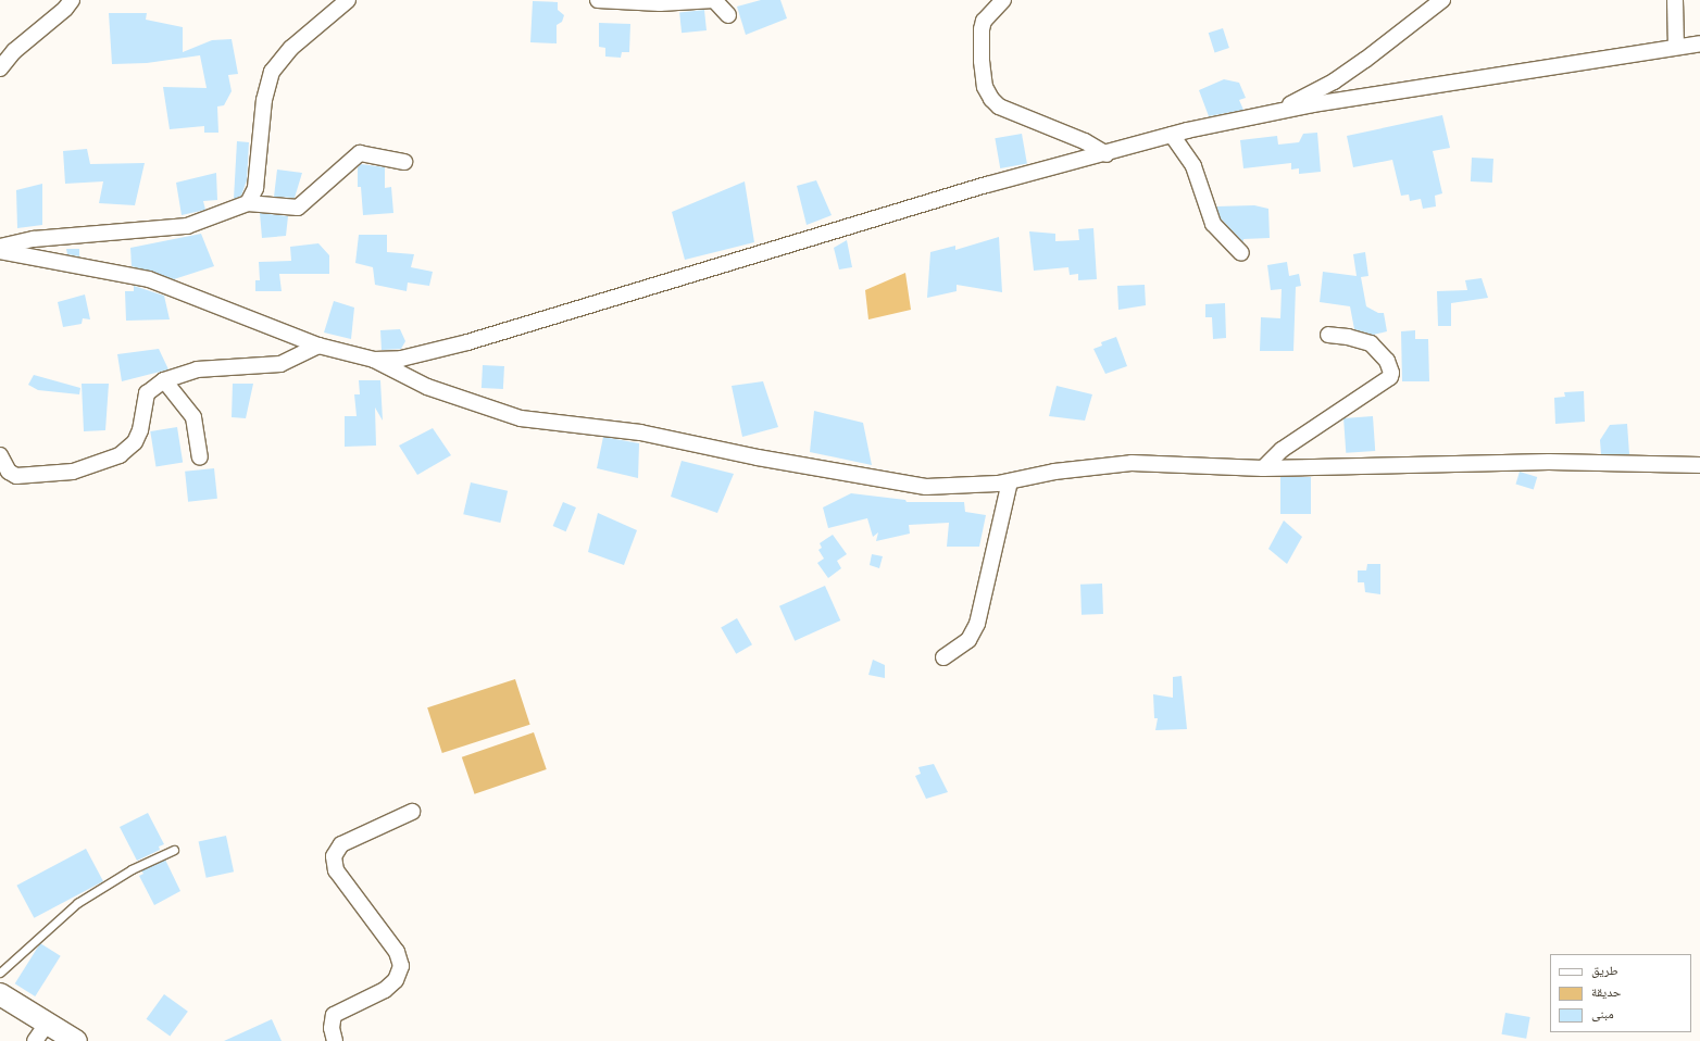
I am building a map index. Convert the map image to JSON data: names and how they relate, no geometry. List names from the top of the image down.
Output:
{
  "legend": ["طريق", "حديقة", "مبنى"]
}
